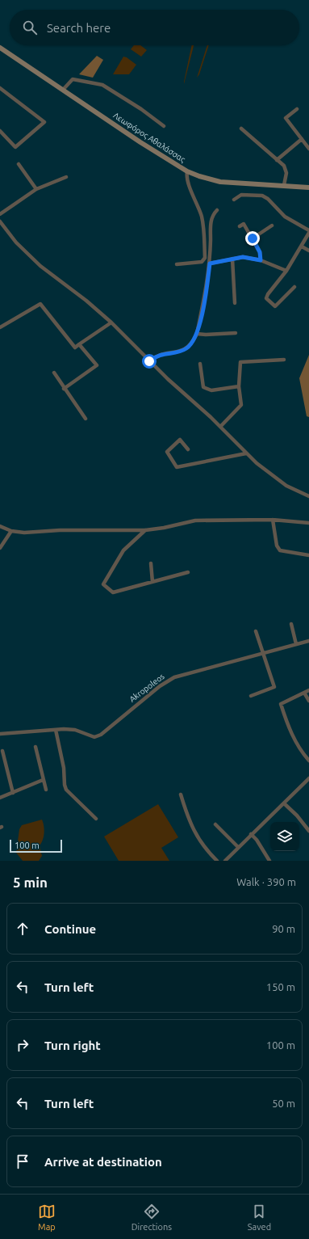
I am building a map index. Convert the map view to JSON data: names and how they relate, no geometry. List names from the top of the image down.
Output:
{
  "streets": {
    "main road": ["Λεωφόρος Αθαλάσσας"],
    "street": ["Akropoleos"]
  },
  "scale_bar": "100 m",
  "page": {
    "search": "Search here",
    "scale": "100 m",
    "heading": ["5 min", "Walk · 390 m"],
    "list": [
      ["Continue", "90 m"],
      ["Turn left", "150 m"],
      ["Turn right", "100 m"],
      ["Turn left", "50 m"],
      "Arrive at destination"
    ],
    "nav": ["Map", "Directions", "Saved"]
  }
}
